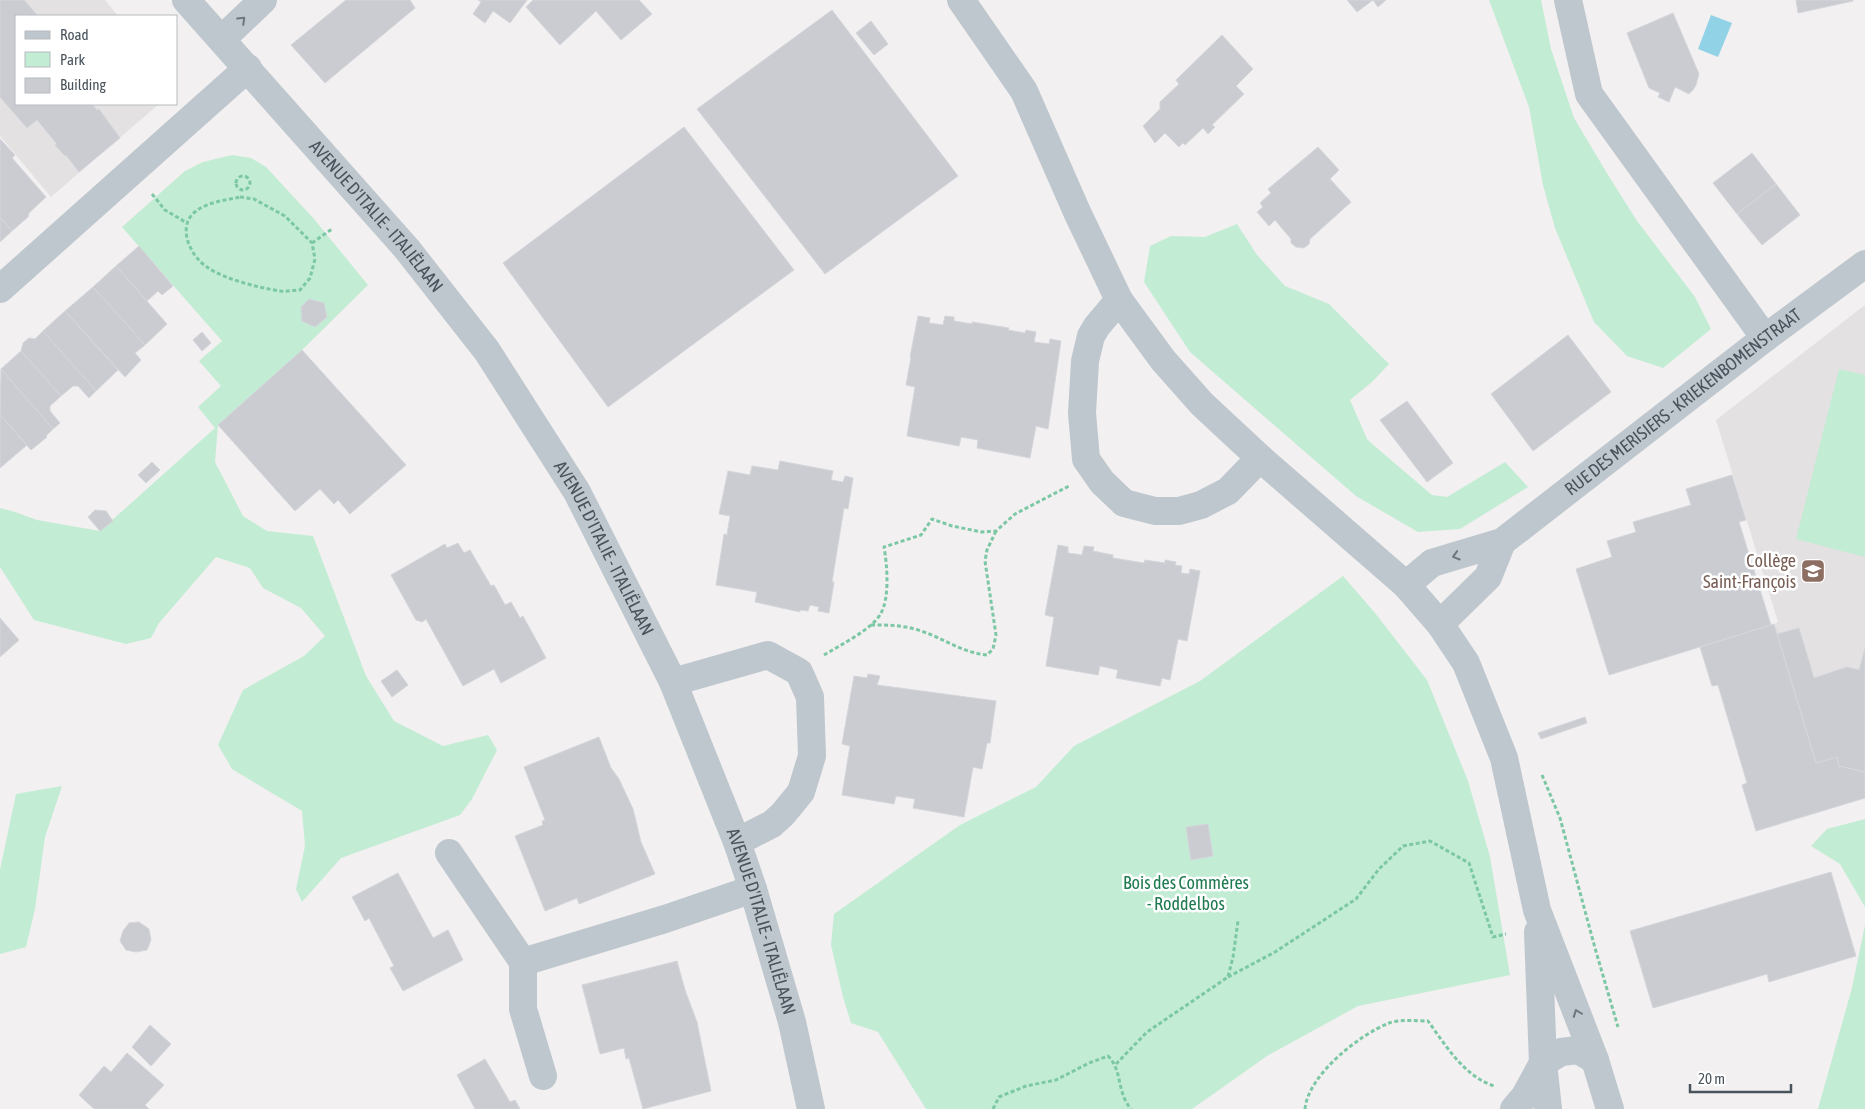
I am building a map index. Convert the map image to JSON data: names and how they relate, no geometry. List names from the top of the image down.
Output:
{
  "streets": {
    "street": ["AVENUE D'ITALIE - ITALIËLAAN", "RUE DES MERISIERS - KRIEKENBOMENSTRAAT"]
  },
  "parks": ["Bois des Commères - Roddelbos"],
  "places": {
    "school or university": ["Collège Saint-François"]
  },
  "legend": ["Road", "Park", "Building"],
  "scale_bar": "20 m"
}
